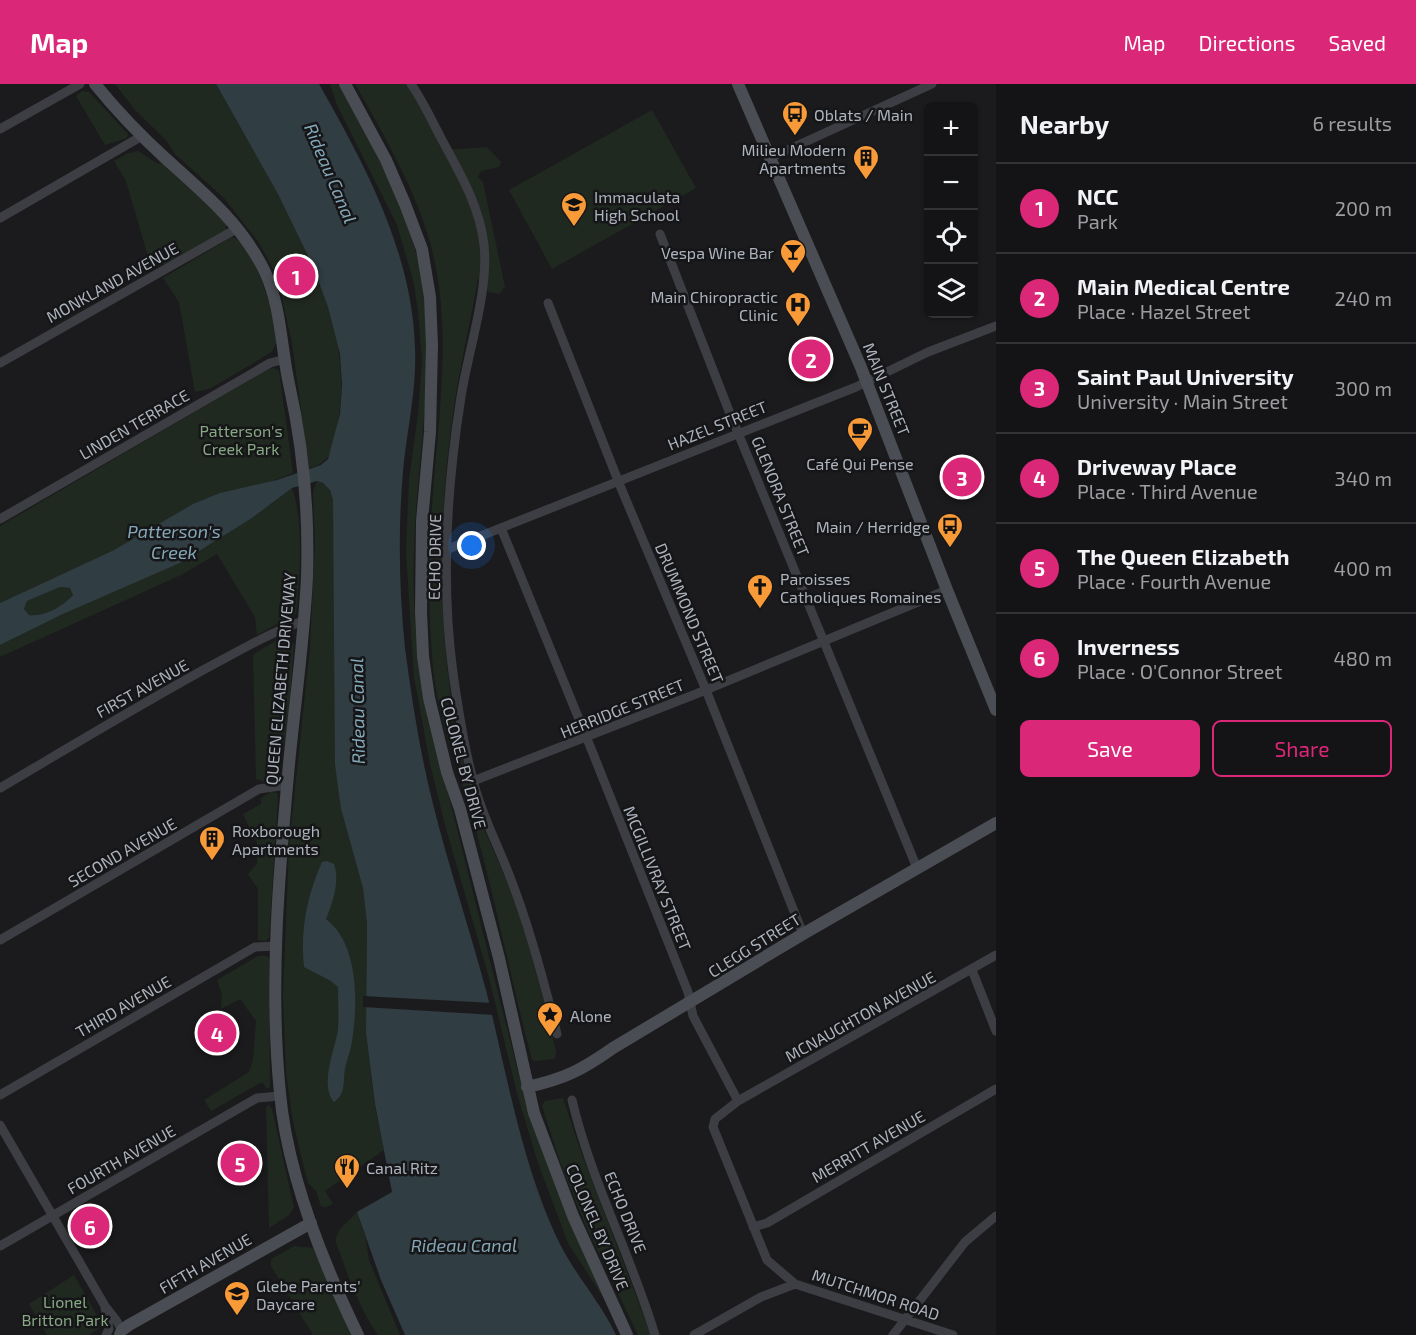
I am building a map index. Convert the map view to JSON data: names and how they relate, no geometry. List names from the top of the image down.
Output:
{
  "streets": {
    "main road": [
      "MAIN STREET",
      "QUEEN ELIZABETH DRIVEWAY",
      "COLONEL BY DRIVE",
      "CLEGG STREET",
      "FIFTH AVENUE"
    ],
    "street": [
      "MONKLAND AVENUE",
      "LINDEN TERRACE",
      "HAZEL STREET",
      "GLENORA STREET",
      "ECHO DRIVE",
      "DRUMMOND STREET",
      "FIRST AVENUE",
      "HERRIDGE STREET",
      "SECOND AVENUE",
      "MCGILLIVRAY STREET",
      "THIRD AVENUE",
      "MCNAUGHTON AVENUE",
      "MERRITT AVENUE",
      "FOURTH AVENUE",
      "MUTCHMOR ROAD"
    ]
  },
  "crossings": [
    ["MONKLAND AVENUE", "QUEEN ELIZABETH DRIVEWAY"],
    ["MAIN STREET", "HAZEL STREET"],
    ["MAIN STREET", "HERRIDGE STREET"],
    ["LINDEN TERRACE", "QUEEN ELIZABETH DRIVEWAY"],
    ["HAZEL STREET", "GLENORA STREET"],
    ["HAZEL STREET", "ECHO DRIVE"],
    ["HAZEL STREET", "DRUMMOND STREET"],
    ["HAZEL STREET", "MCGILLIVRAY STREET"],
    ["GLENORA STREET", "HERRIDGE STREET"],
    ["GLENORA STREET", "CLEGG STREET"],
    ["ECHO DRIVE", "HERRIDGE STREET"],
    ["DRUMMOND STREET", "HERRIDGE STREET"],
    ["DRUMMOND STREET", "CLEGG STREET"],
    ["QUEEN ELIZABETH DRIVEWAY", "FIRST AVENUE"],
    ["QUEEN ELIZABETH DRIVEWAY", "SECOND AVENUE"],
    ["QUEEN ELIZABETH DRIVEWAY", "THIRD AVENUE"],
    ["QUEEN ELIZABETH DRIVEWAY", "FOURTH AVENUE"],
    ["QUEEN ELIZABETH DRIVEWAY", "FIFTH AVENUE"],
    ["HERRIDGE STREET", "MCGILLIVRAY STREET"],
    ["COLONEL BY DRIVE", "CLEGG STREET"],
    ["MCGILLIVRAY STREET", "CLEGG STREET"],
    ["MCGILLIVRAY STREET", "MCNAUGHTON AVENUE"]
  ],
  "water": ["Rideau Canal", "Patterson's Creek"],
  "parks": ["Patterson's Creek Park", "Lionel Britton Park"],
  "places": {
    "bus stop": ["Oblats / Main", "Main / Herridge"],
    "building": ["Milieu Modern Apartments", "Roxborough Apartments"],
    "school or university": ["Immaculata High School", "Glebe Parents' Daycare"],
    "bar": ["Vespa Wine Bar"],
    "hospital": ["Main Chiropractic Clinic"],
    "cafe": ["Café Qui Pense"],
    "church": ["Paroisses Catholiques Romaines"],
    "place": ["Alone"],
    "restaurant": ["Canal Ritz"]
  },
  "page": {
    "header": "Map",
    "nav": ["Map", "Directions", "Saved"],
    "heading": ["Nearby", "6 results"],
    "map_buttons": ["+", "−"],
    "list": [
      {
        "mark": "1",
        "name": "NCC",
        "note": "Park",
        "value": "200 m"
      },
      {
        "mark": "2",
        "name": "Main Medical Centre",
        "note": "Place · Hazel Street",
        "value": "240 m"
      },
      {
        "mark": "3",
        "name": "Saint Paul University",
        "note": "University · Main Street",
        "value": "300 m"
      },
      {
        "mark": "4",
        "name": "Driveway Place",
        "note": "Place · Third Avenue",
        "value": "340 m"
      },
      {
        "mark": "5",
        "name": "The Queen Elizabeth",
        "note": "Place · Fourth Avenue",
        "value": "400 m"
      },
      {
        "mark": "6",
        "name": "Inverness",
        "note": "Place · O'Connor Street",
        "value": "480 m"
      }
    ],
    "pins": [
      "1",
      "2",
      "3",
      "4",
      "5",
      "6"
    ],
    "buttons": ["Save", "Share"]
  }
}
